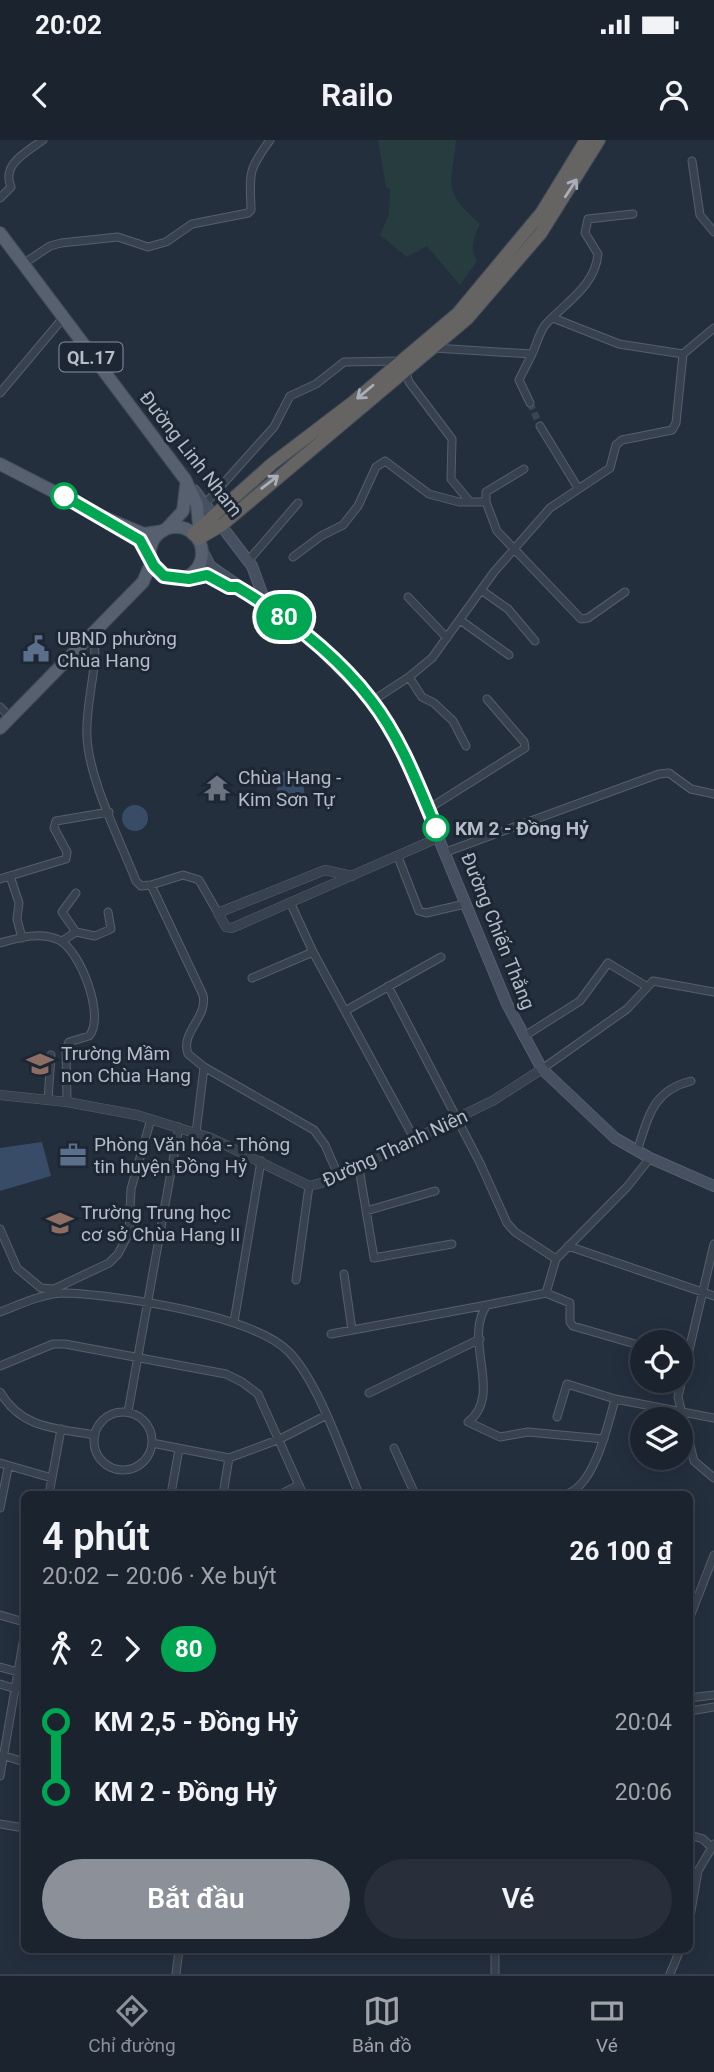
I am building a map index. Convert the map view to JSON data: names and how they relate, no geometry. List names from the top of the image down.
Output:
{
  "streets": {
    "main road": ["QL.17", "Đường Linh Nham", "Đường Chiến Thắng"],
    "street": ["Đường Thanh Niên"]
  },
  "crossings": [
    ["QL.17", "Đường Linh Nham"],
    ["QL.17", "Đường Chiến Thắng"],
    ["Đường Linh Nham", "Đường Chiến Thắng"],
    ["Đường Chiến Thắng", "Đường Thanh Niên"]
  ],
  "places": {
    "public building": ["UBND phường Chùa Hang"],
    "temple": ["Chùa Hang - Kim Sơn Tự"],
    "other": ["KM 2 - Đồng Hỷ"],
    "school or university": ["Trường Mầm non Chùa Hang", "Trường Trung học cơ sở Chùa Hang II"],
    "office": ["Phòng Văn hóa - Thông tin huyện Đồng Hỷ"]
  },
  "lines": ["bus line 80"],
  "page": {
    "status": "20:02",
    "header": "Railo",
    "on_map": "80",
    "heading": ["4 phút", "20:02 – 20:06 · Xe buýt", "26 100 ₫"],
    "legs": ["2", "80"],
    "list": [
      {
        "name": "KM 2,5 - Đồng Hỷ",
        "value": "20:04"
      },
      {
        "name": "KM 2 - Đồng Hỷ",
        "value": "20:06"
      }
    ],
    "buttons": ["Bắt đầu", "Vé"],
    "tabs": ["Chỉ đường", "Bản đồ", "Vé"]
  }
}
